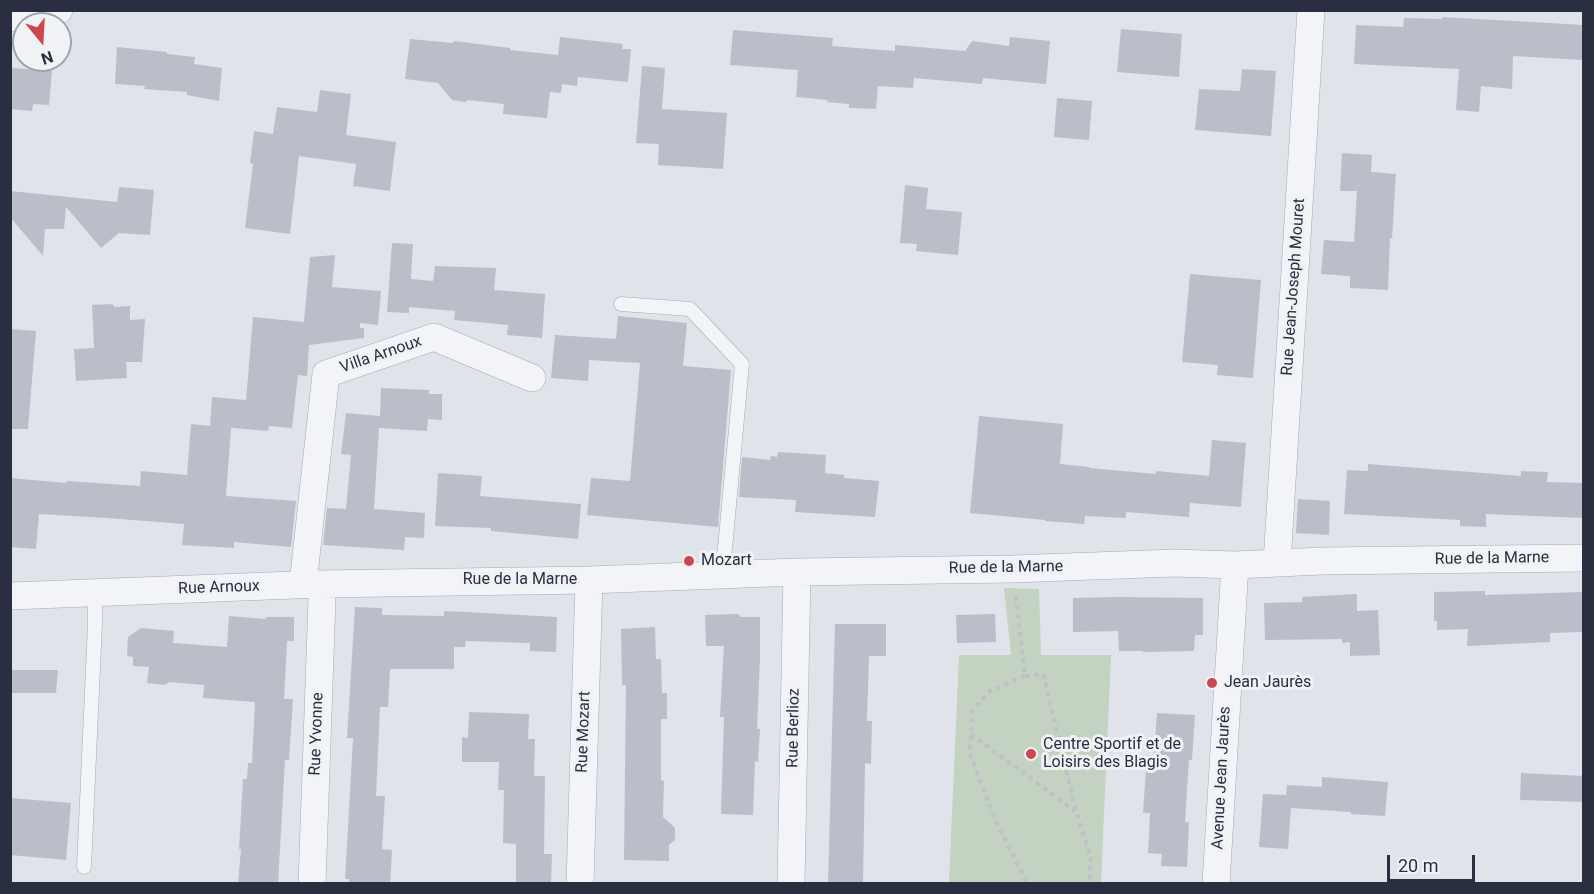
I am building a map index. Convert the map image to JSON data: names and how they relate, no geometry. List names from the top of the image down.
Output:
{
  "streets": {
    "street": [
      "Rue Jean-Joseph Mouret",
      "Villa Arnoux",
      "Rue de la Marne",
      "Rue Arnoux",
      "Rue Berlioz",
      "Rue Mozart",
      "Rue Yvonne",
      "Avenue Jean Jaurès"
    ]
  },
  "crossings": [
    ["Rue Jean-Joseph Mouret", "Rue de la Marne"],
    ["Villa Arnoux", "Rue Arnoux"],
    ["Villa Arnoux", "Rue Yvonne"],
    ["Rue de la Marne", "Rue Arnoux"],
    ["Rue de la Marne", "Rue Berlioz"],
    ["Rue de la Marne", "Rue Mozart"],
    ["Rue de la Marne", "Avenue Jean Jaurès"],
    ["Rue Arnoux", "Rue Yvonne"]
  ],
  "places": ["Mozart", "Jean Jaurès", "Centre Sportif et de Loisirs des Blagis"],
  "scale_bar": "20 m",
  "north": "bottom"
}
